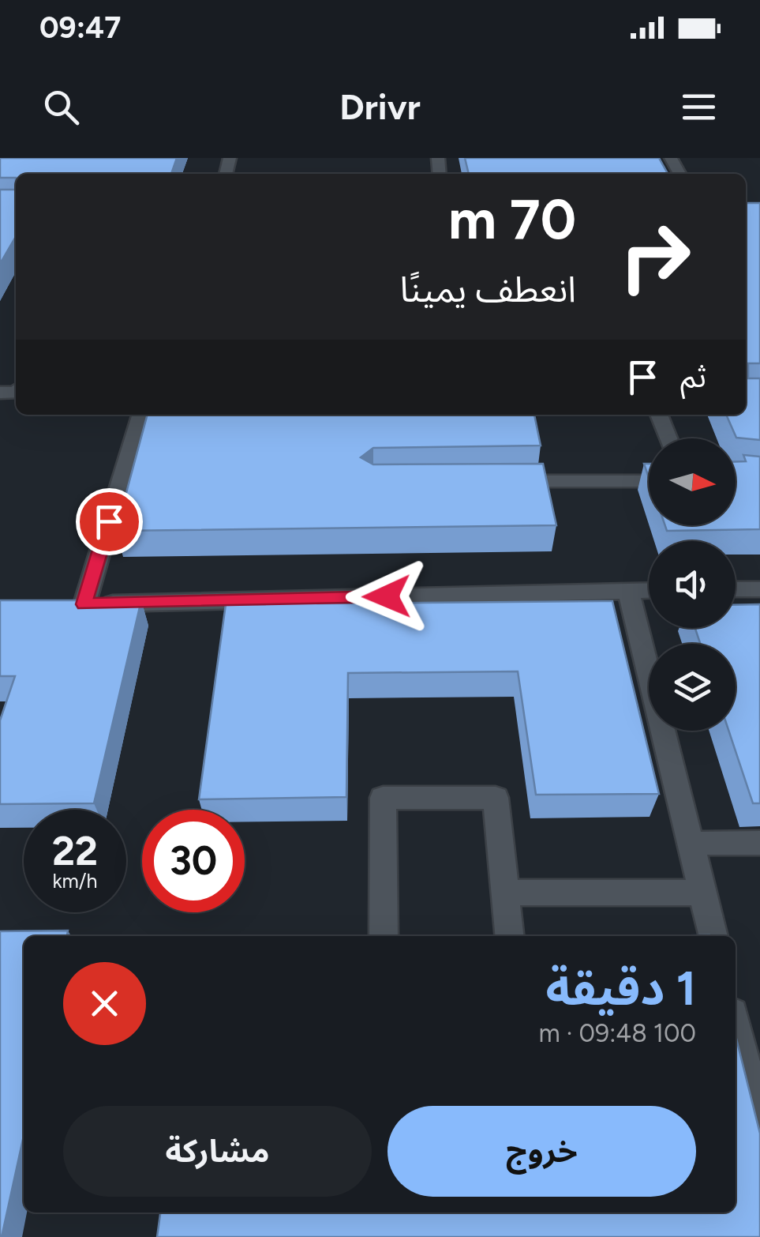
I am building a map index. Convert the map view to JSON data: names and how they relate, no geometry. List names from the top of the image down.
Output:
{
  "north": "right",
  "page": {
    "status": "09:47",
    "header": "Drivr",
    "turn": ["70 m", "انعطف يمينًا"],
    "then": "ثم",
    "speed": "22 km/h",
    "limit": "30",
    "heading": ["1 دقيقة", "100 m · 09:48"],
    "buttons": ["خروج", "مشاركة"]
  }
}
